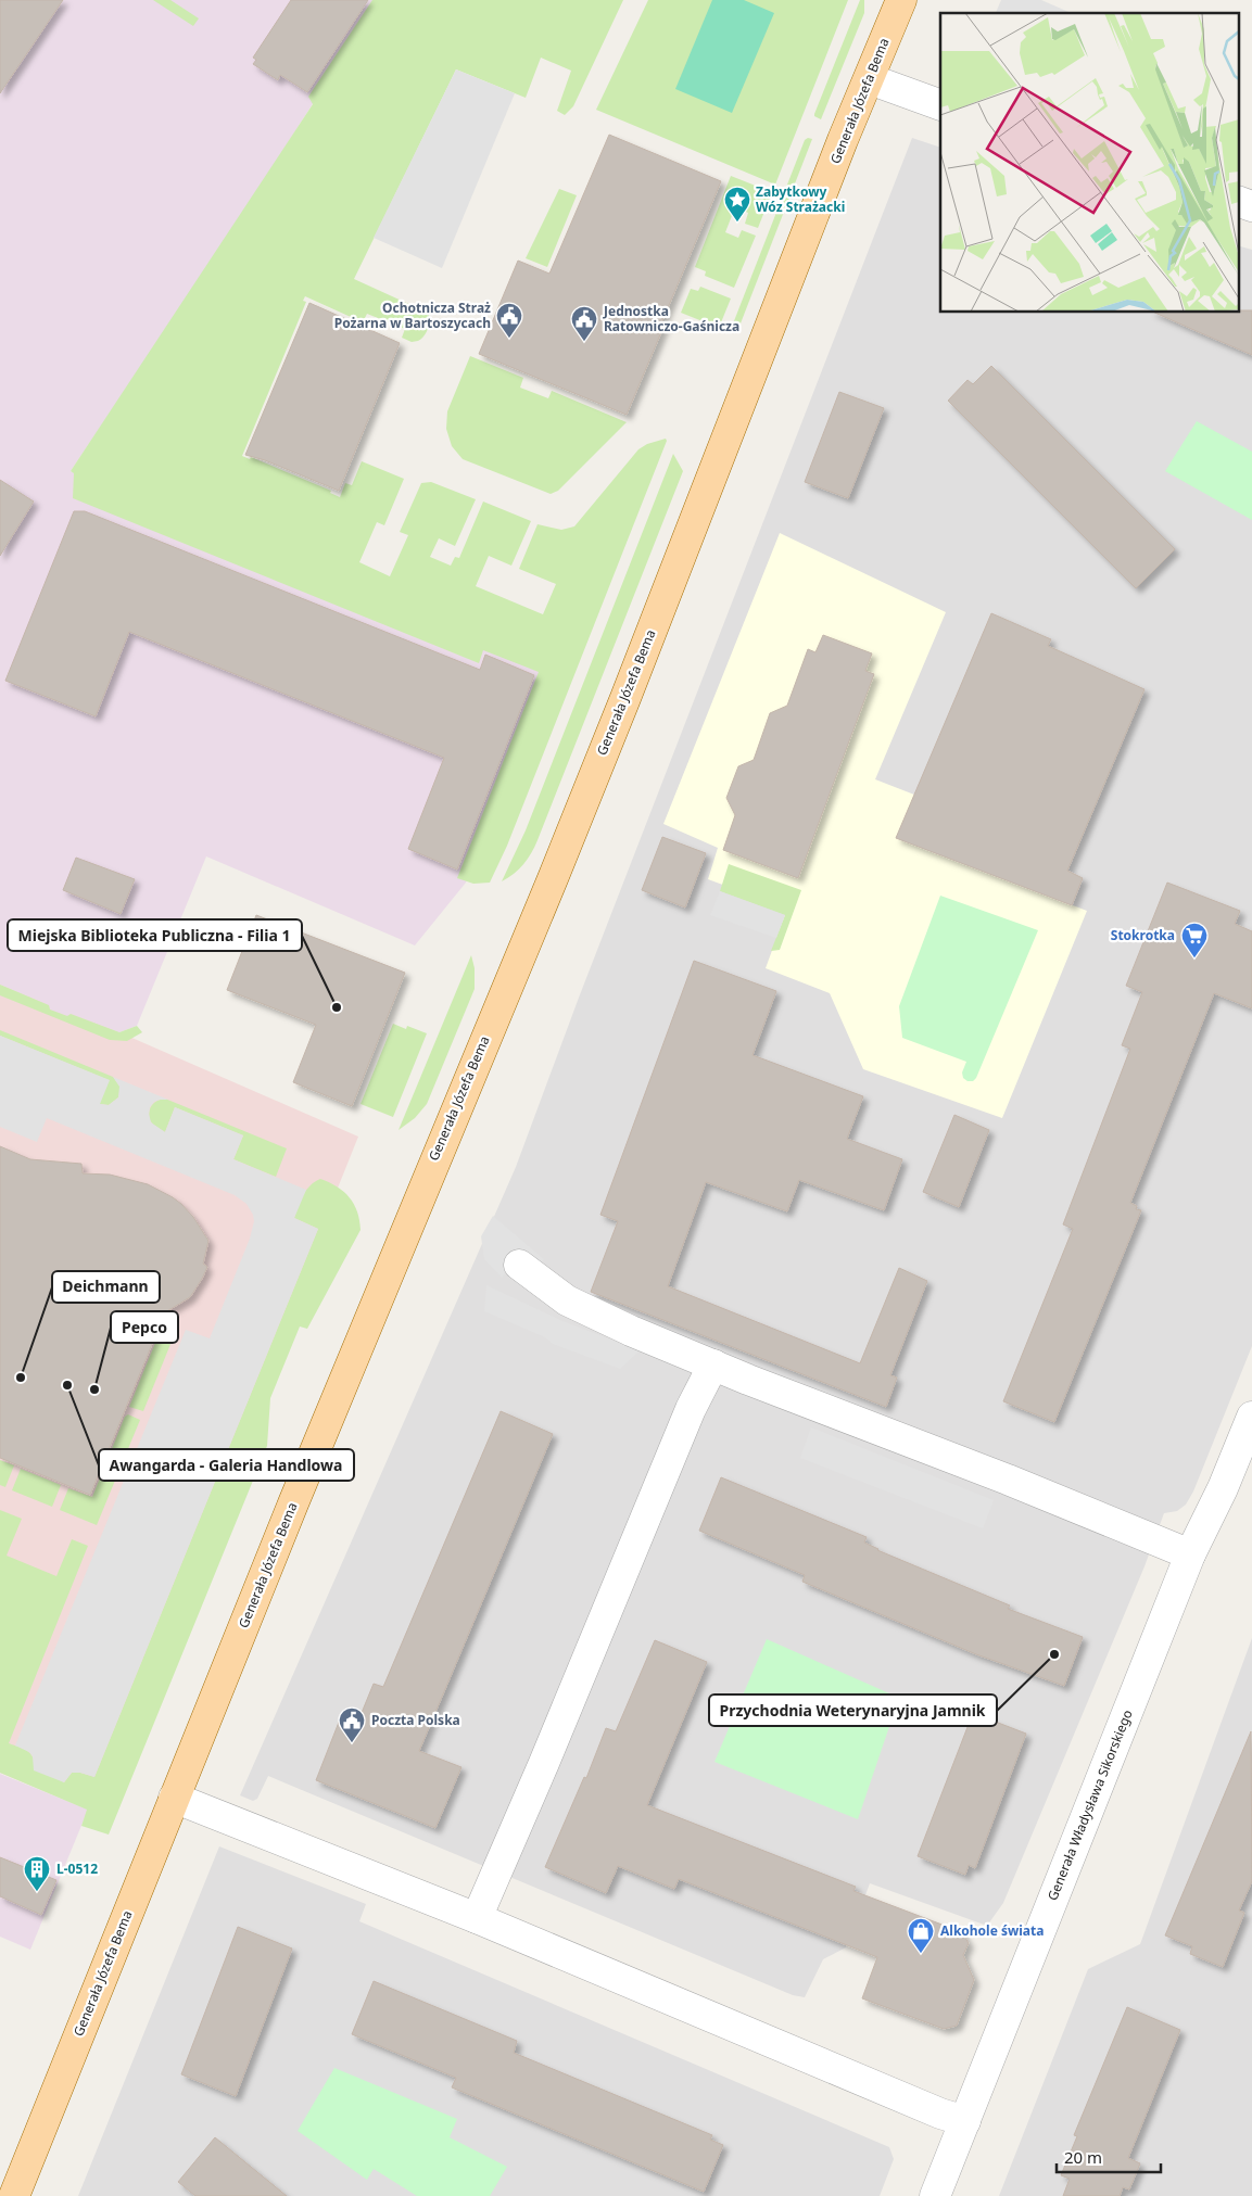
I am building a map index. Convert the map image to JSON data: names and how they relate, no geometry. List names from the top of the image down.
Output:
{
  "streets": {
    "main road": ["Generała Józefa Bema"],
    "street": ["Generała Władysława Sikorskiego"]
  },
  "places": {
    "place": ["Zabytkowy Wóz Strażacki"],
    "public building": ["Ochotnicza Straż Pożarna w Bartoszycach", "Jednostka Ratowniczo-Gaśnicza", "Poczta Polska"],
    "supermarket": ["Stokrotka"],
    "other": [
      "Miejska Biblioteka Publiczna - Filia 1",
      "Deichmann",
      "Awangarda - Galeria Handlowa",
      "Pepco",
      "Przychodnia Weterynaryjna Jamnik"
    ],
    "building": ["L-0512"],
    "shop": ["Alkohole świata"]
  },
  "scale_bar": "20 m"
}
